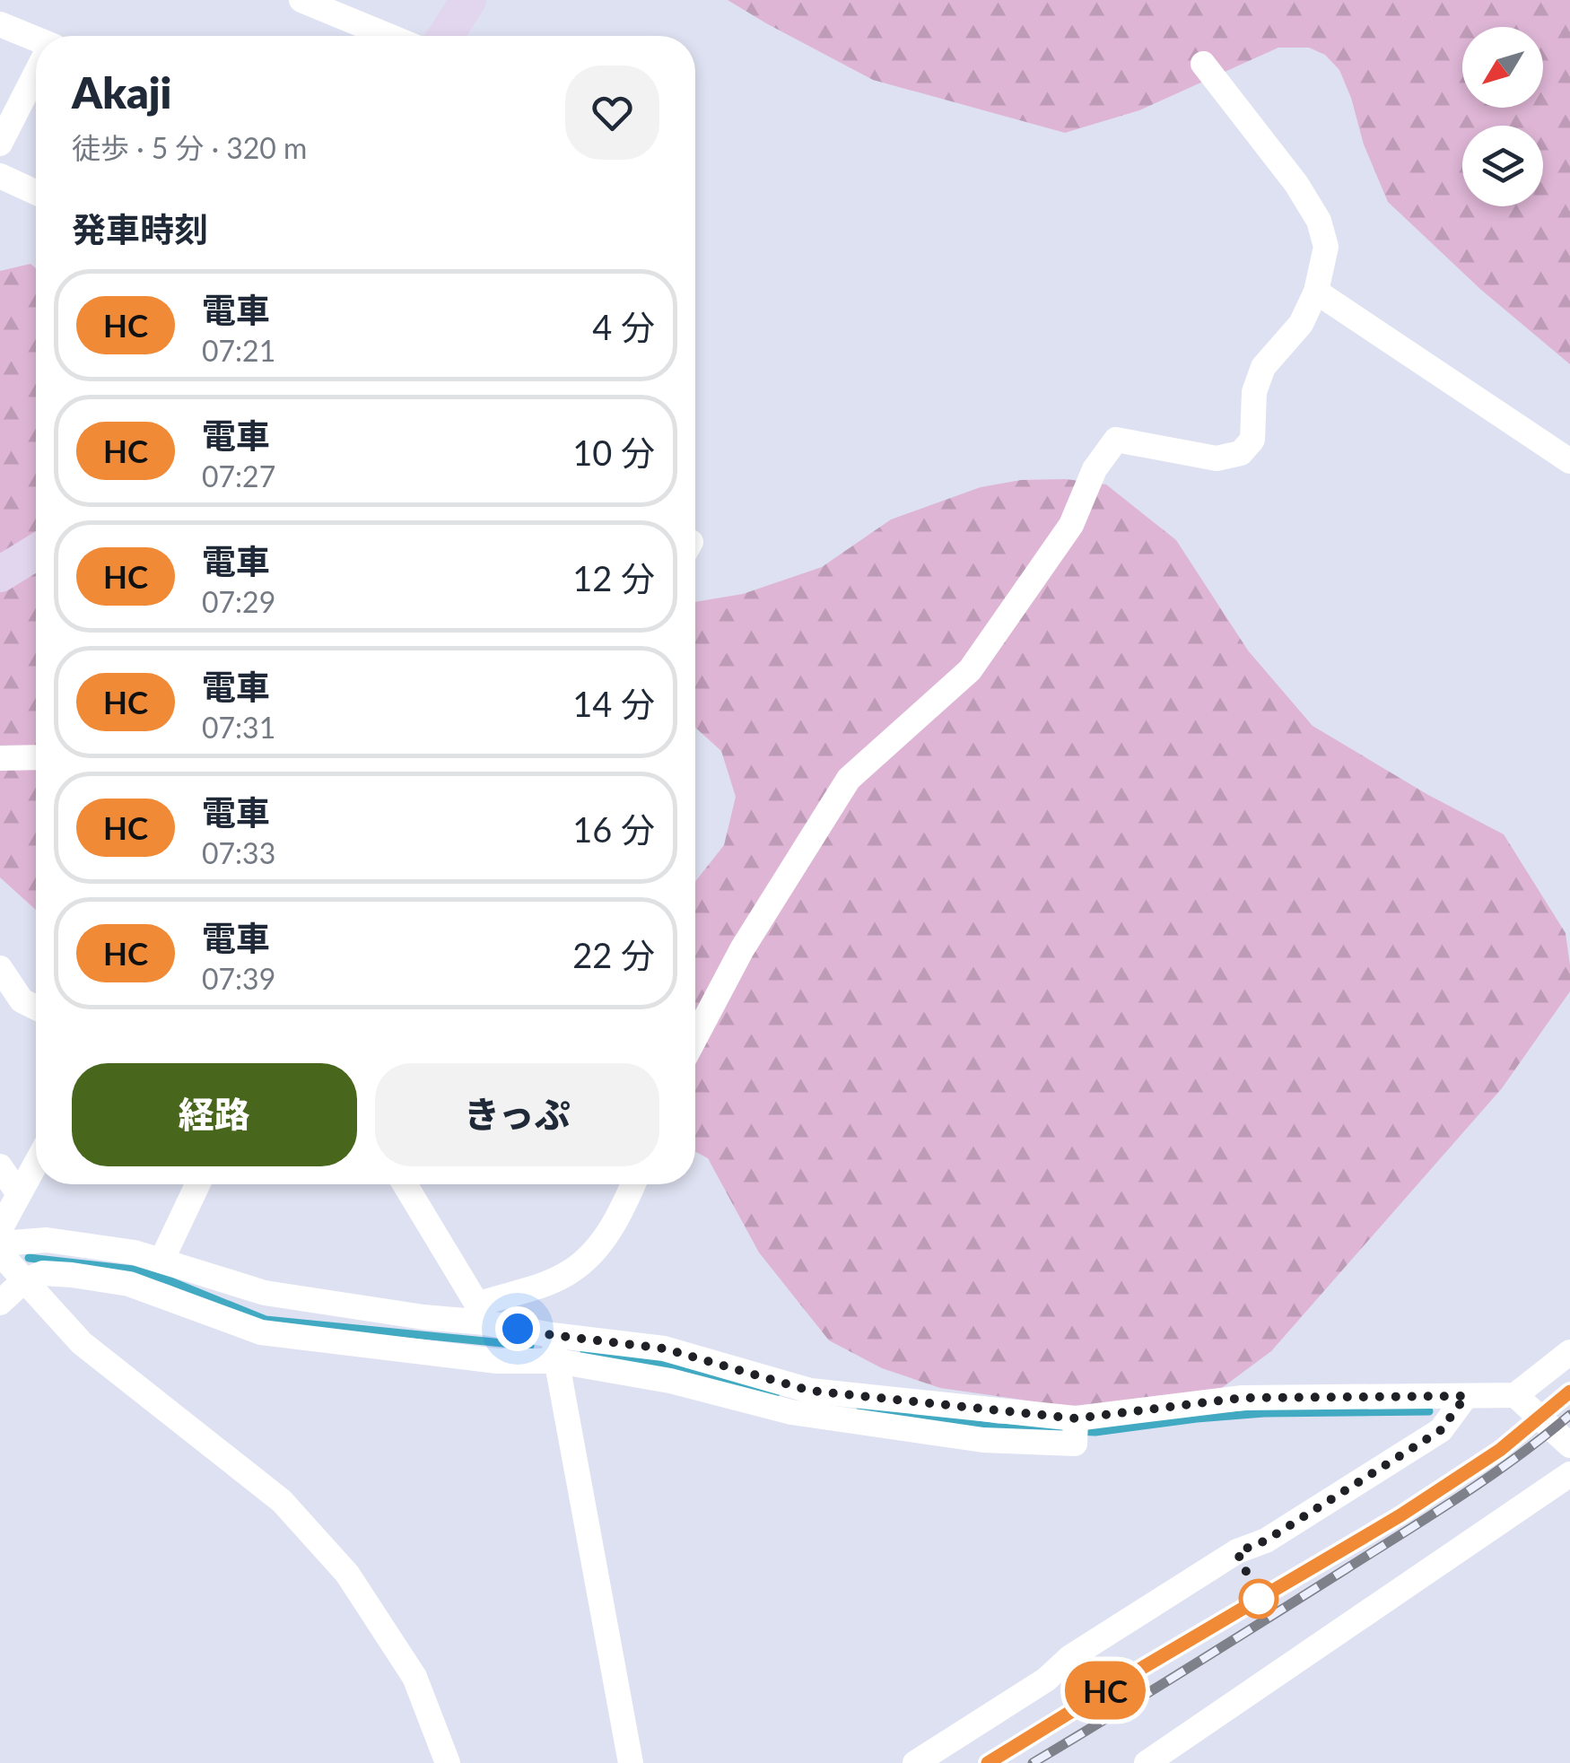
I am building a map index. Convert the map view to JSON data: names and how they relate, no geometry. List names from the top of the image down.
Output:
{
  "north": "bottom left",
  "page": {
    "on_map": "HC",
    "heading": [
      ["Akaji", "徒歩 · 5 分 · 320 m"],
      "発車時刻"
    ],
    "list": [
      {
        "mark": "HC",
        "name": "電車",
        "note": "07:21",
        "value": "4 分"
      },
      {
        "mark": "HC",
        "name": "電車",
        "note": "07:27",
        "value": "10 分"
      },
      {
        "mark": "HC",
        "name": "電車",
        "note": "07:29",
        "value": "12 分"
      },
      {
        "mark": "HC",
        "name": "電車",
        "note": "07:31",
        "value": "14 分"
      },
      {
        "mark": "HC",
        "name": "電車",
        "note": "07:33",
        "value": "16 分"
      },
      {
        "mark": "HC",
        "name": "電車",
        "note": "07:39",
        "value": "22 分"
      }
    ],
    "buttons": ["経路", "きっぷ"]
  }
}
